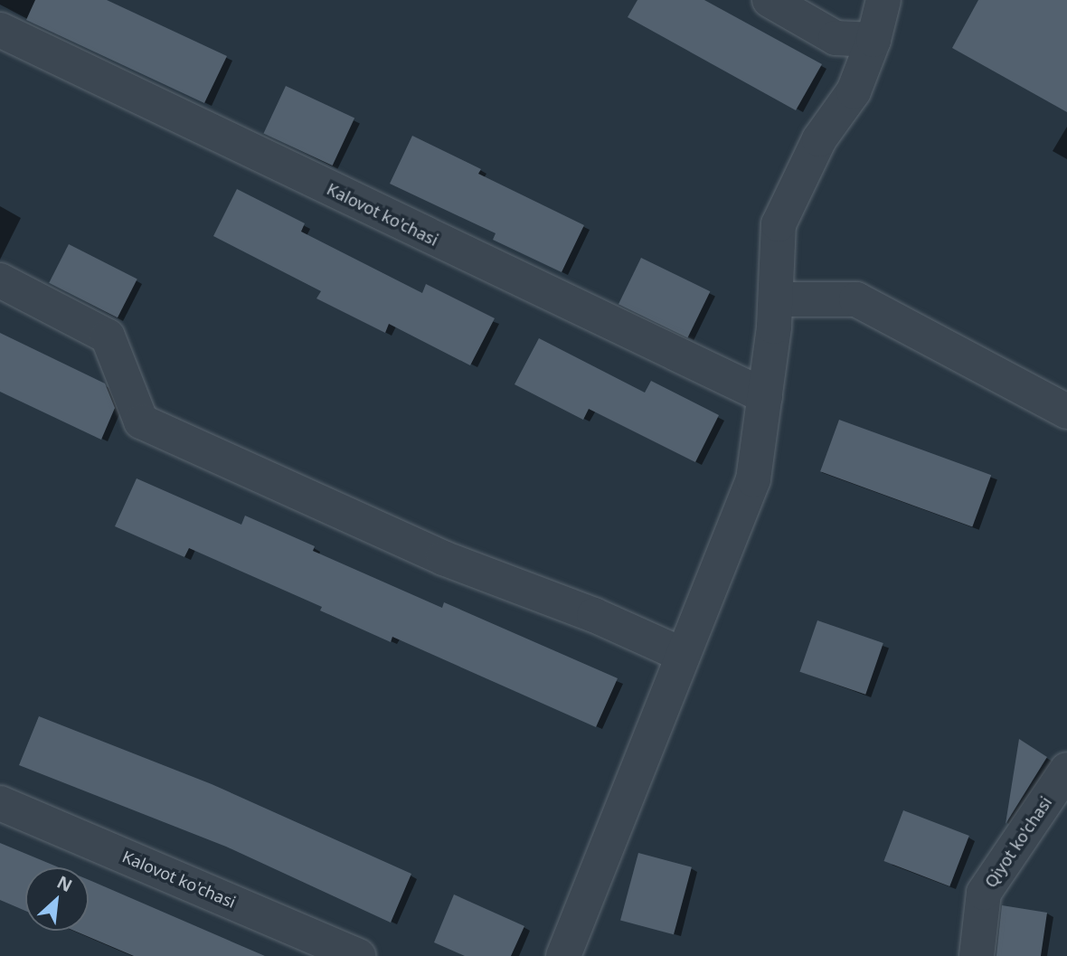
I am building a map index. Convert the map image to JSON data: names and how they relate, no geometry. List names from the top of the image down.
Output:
{
  "streets": {
    "street": ["Kalovot ko'chasi", "Qiyot ko'chasi"]
  },
  "north": "top right"
}
